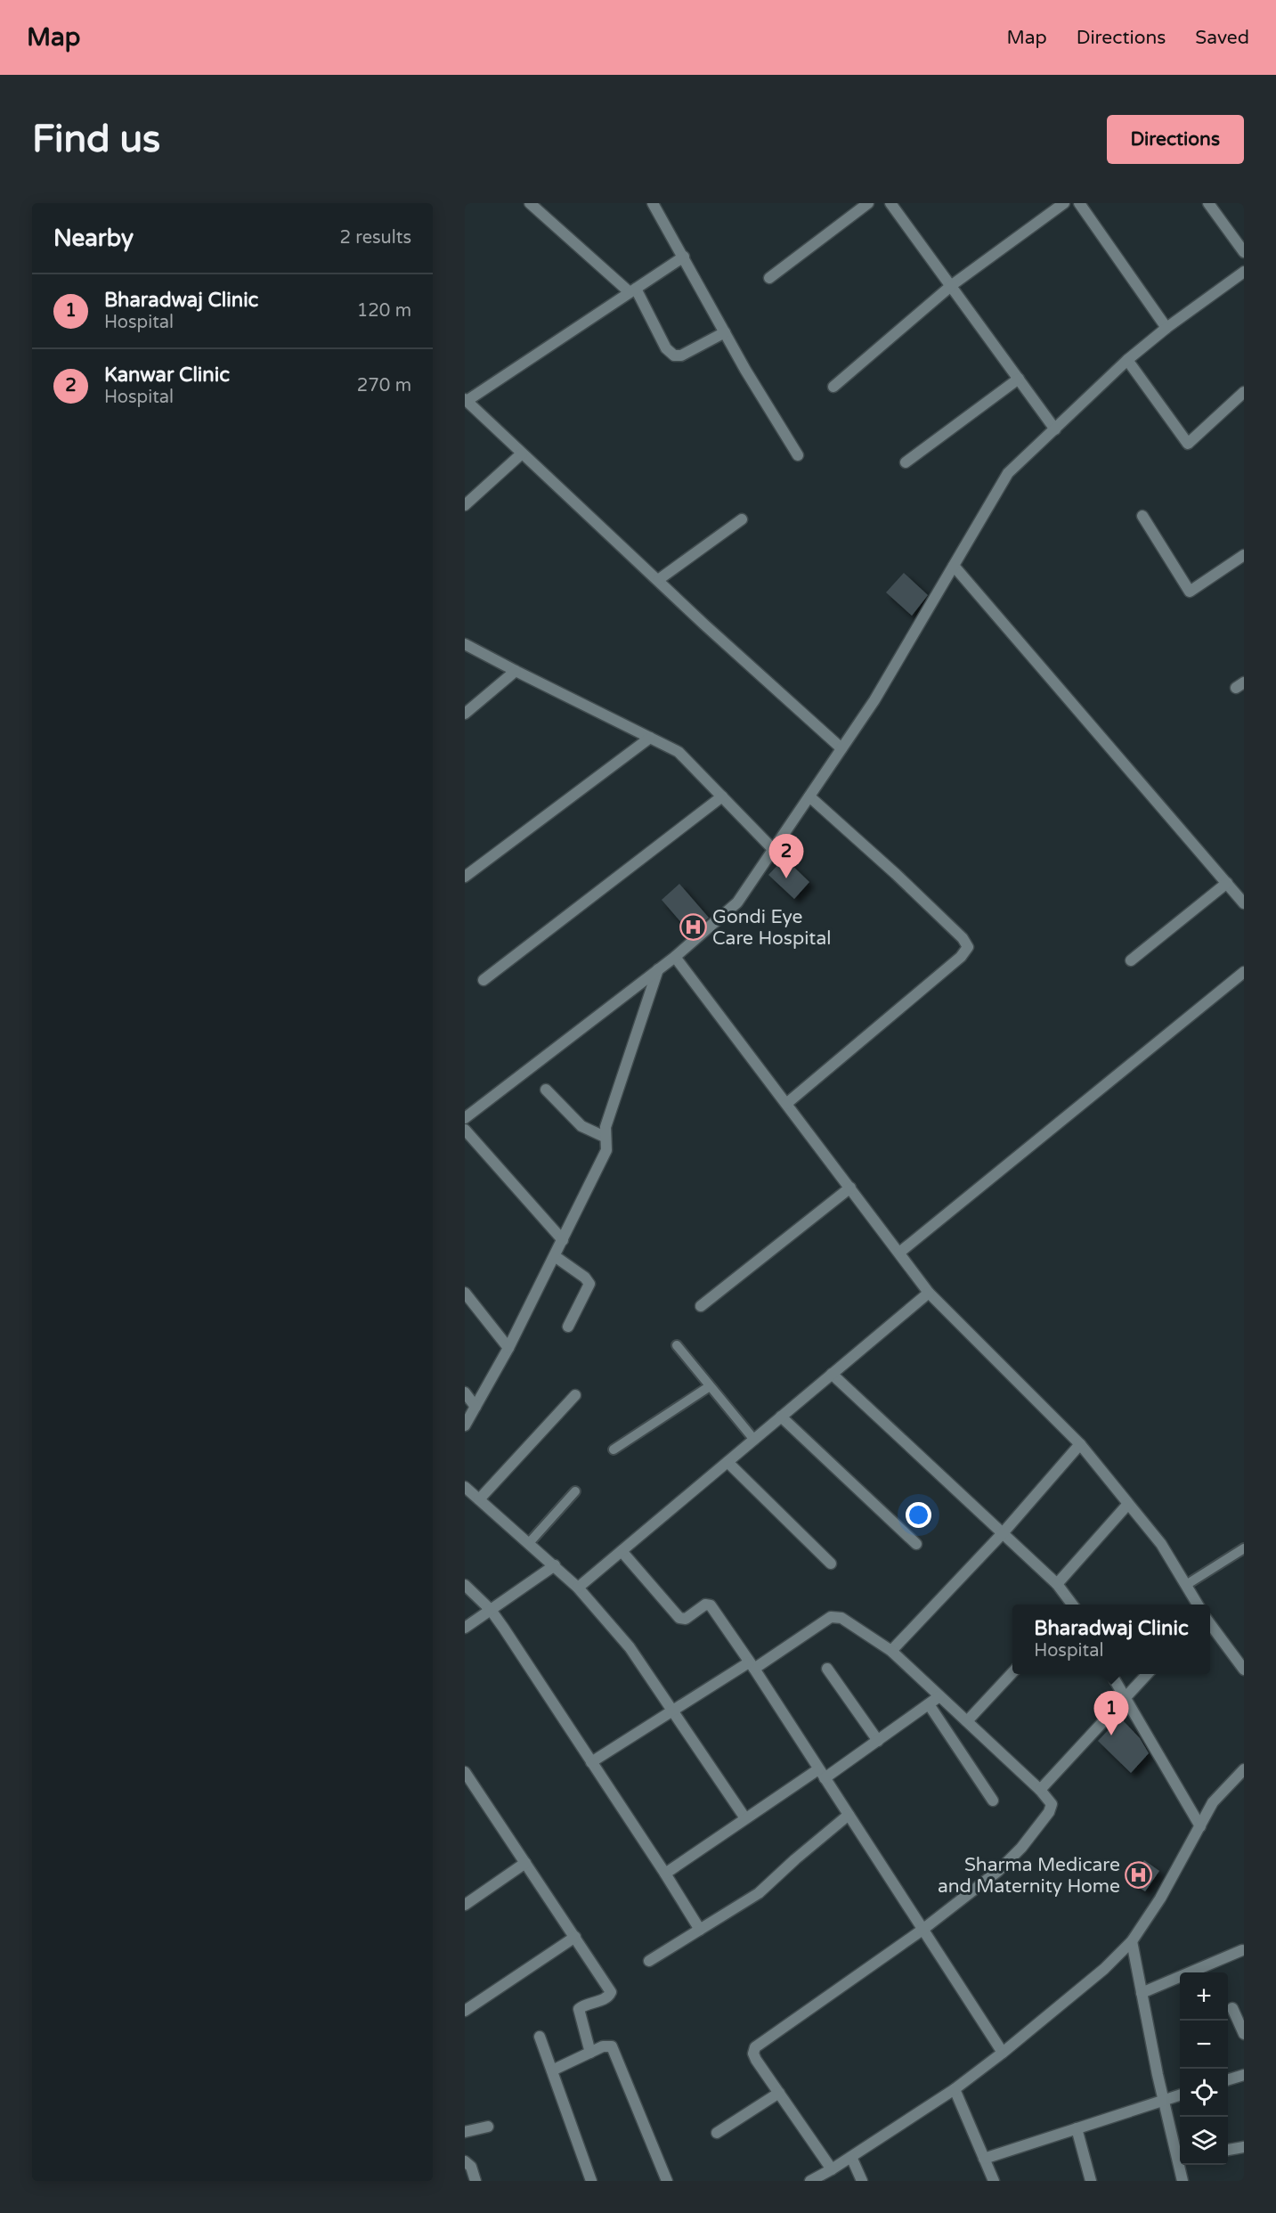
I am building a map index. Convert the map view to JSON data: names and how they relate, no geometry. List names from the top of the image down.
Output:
{
  "places": {
    "hospital": ["Gondi Eye Care Hospital", "Sharma Medicare and Maternity Home"]
  },
  "page": {
    "header": "Map",
    "nav": ["Map", "Directions", "Saved"],
    "buttons": "Directions",
    "title": "Find us",
    "heading": ["Nearby", "2 results"],
    "list": [
      {
        "mark": "1",
        "name": "Bharadwaj Clinic",
        "note": "Hospital",
        "value": "120 m"
      },
      {
        "mark": "2",
        "name": "Kanwar Clinic",
        "note": "Hospital",
        "value": "270 m"
      }
    ],
    "pins": ["2", "1"],
    "popup": ["Bharadwaj Clinic", "Hospital"],
    "map_buttons": ["+", "−"]
  }
}
